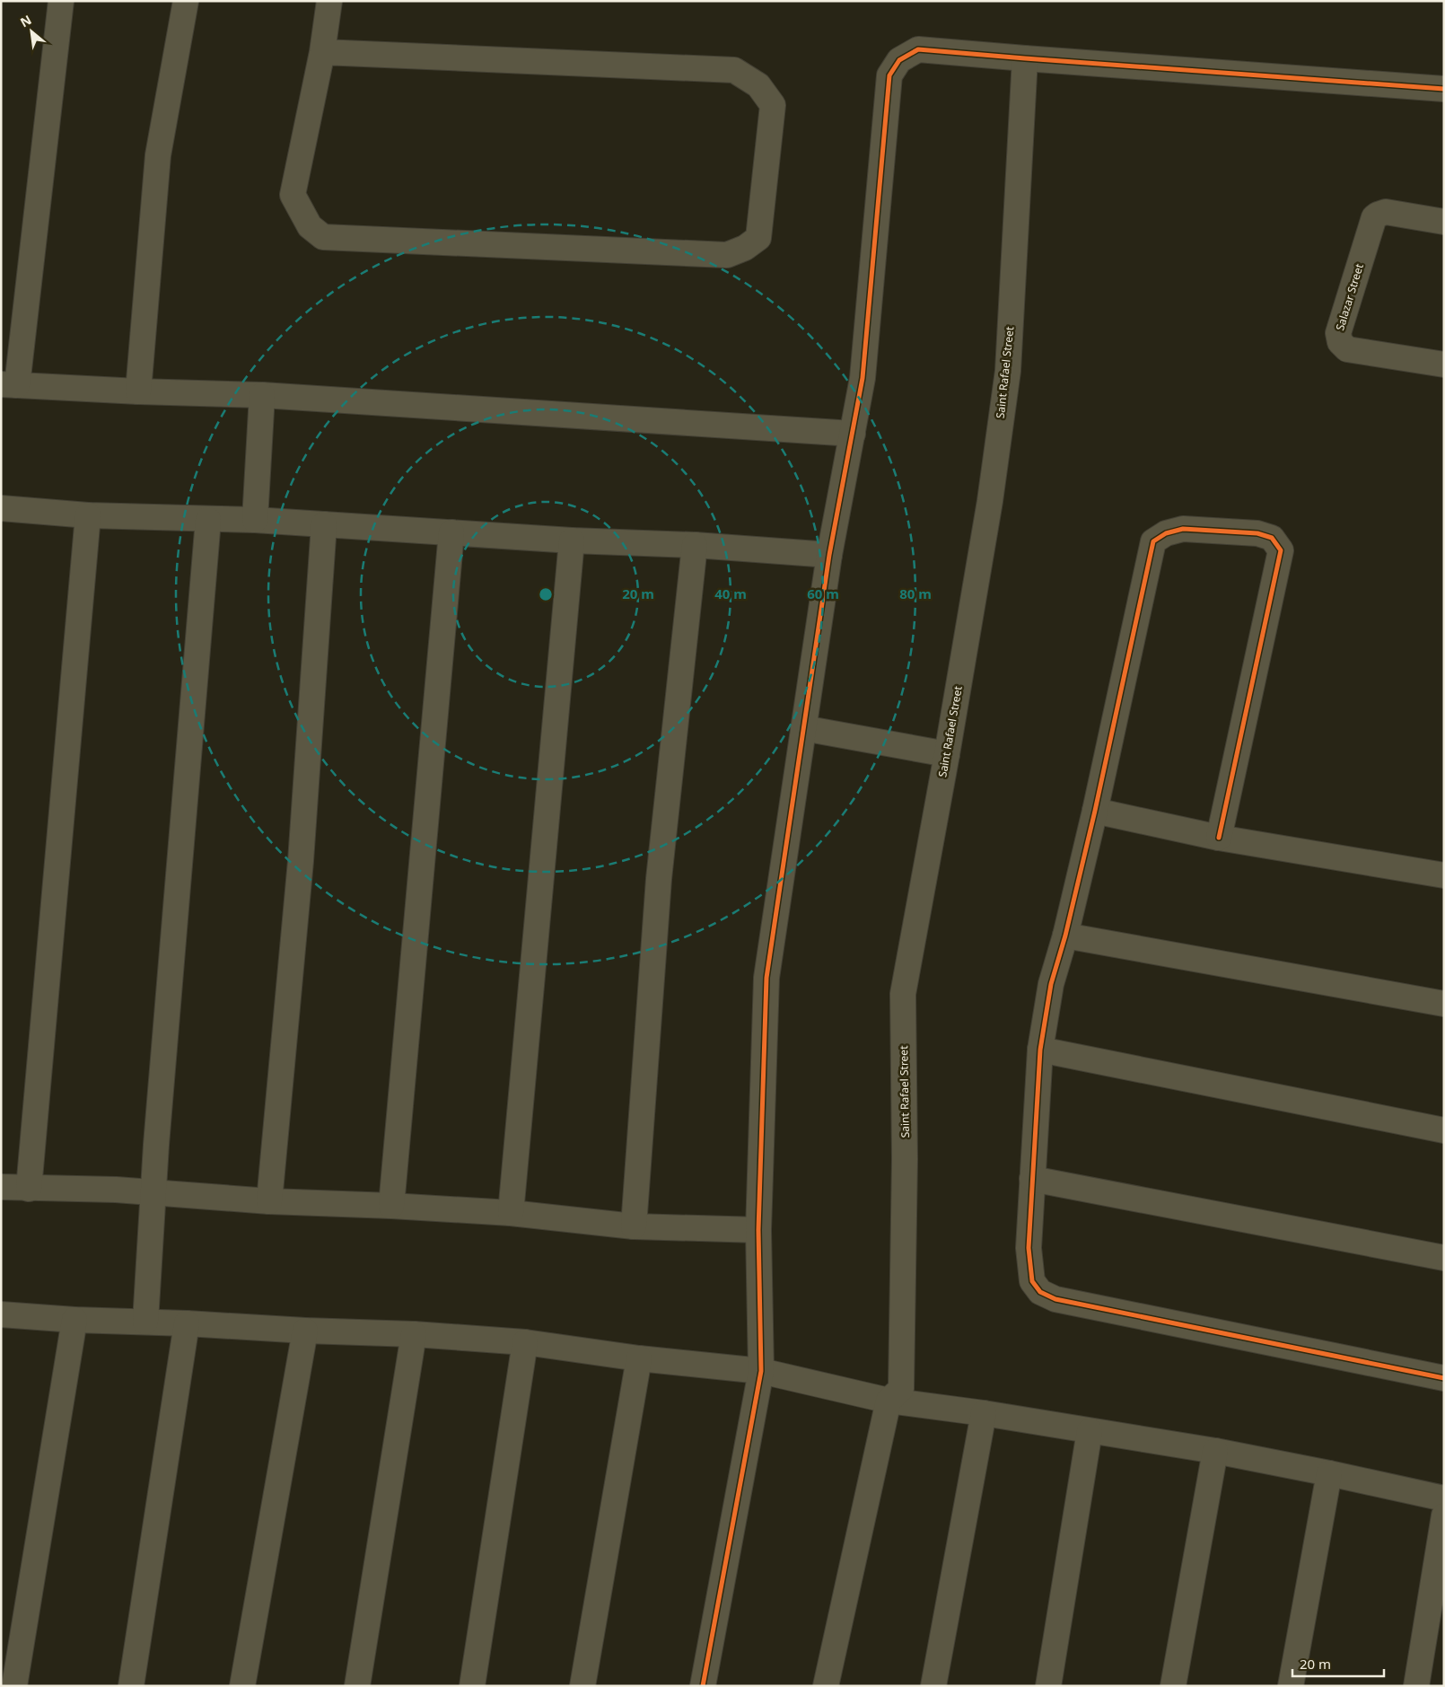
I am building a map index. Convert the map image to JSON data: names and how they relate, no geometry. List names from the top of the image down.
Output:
{
  "streets": {
    "street": ["Salazar Street", "Saint Rafael Street"]
  },
  "scale_bar": "20 m",
  "north": "top left",
  "rings": [
    "20 m",
    "40 m",
    "60 m",
    "80 m"
  ]
}
